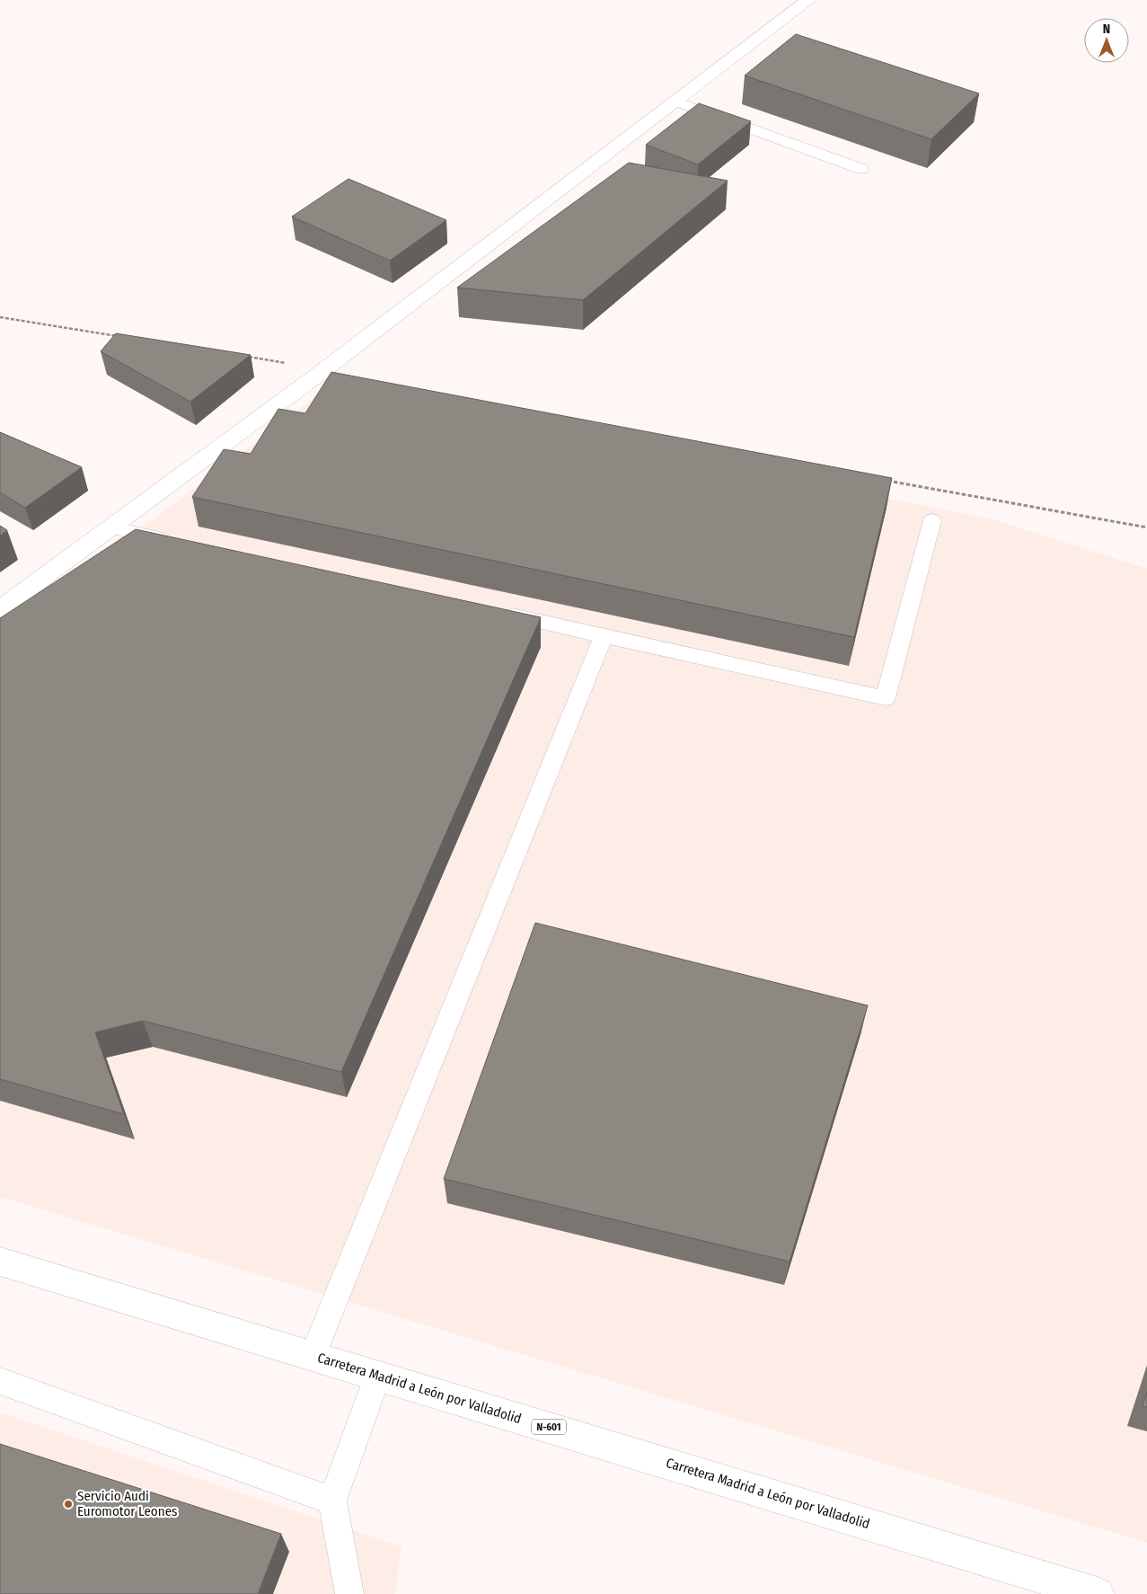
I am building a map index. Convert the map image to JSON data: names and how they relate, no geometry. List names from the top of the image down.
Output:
{
  "streets": {
    "main road": ["Carretera Madrid a León por Valladolid", "N-601"]
  },
  "places": ["Servicio Audi Euromotor Leones"],
  "north": "top"
}
